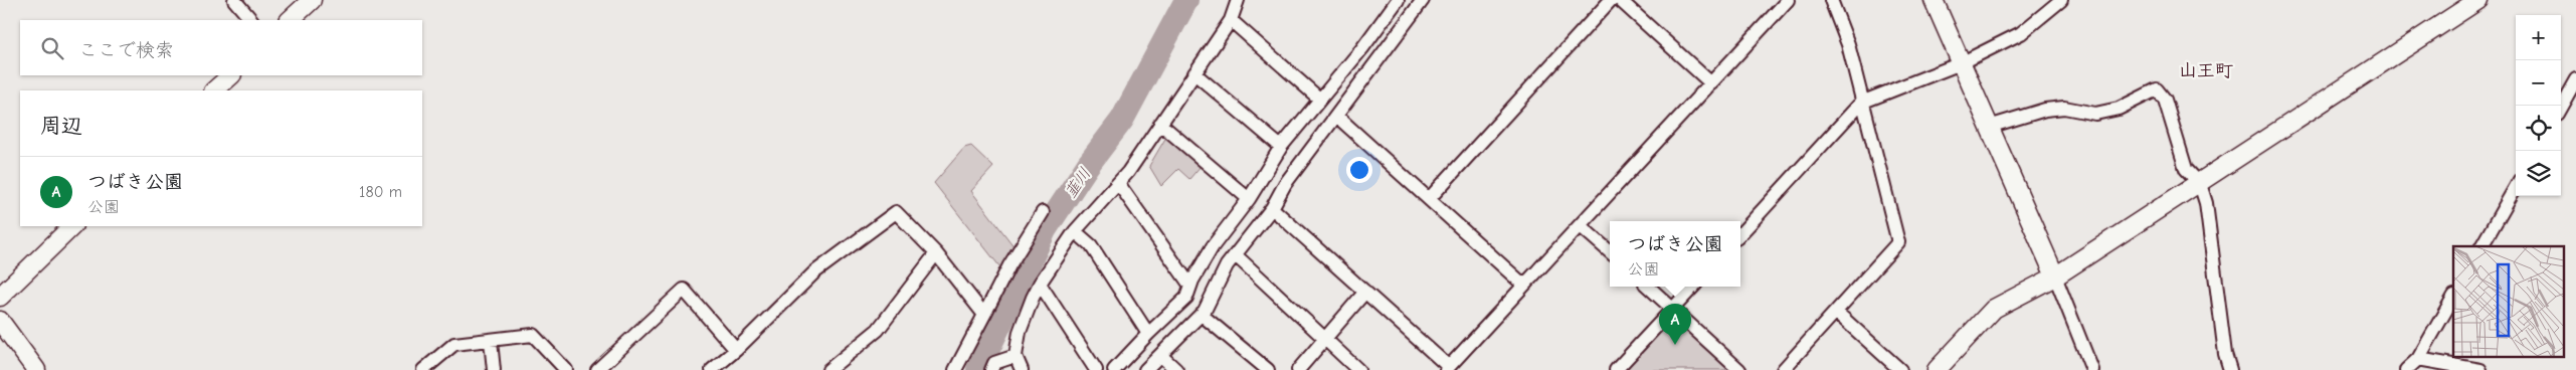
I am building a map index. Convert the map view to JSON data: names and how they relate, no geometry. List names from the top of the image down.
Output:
{
  "districts": ["山王町"],
  "water": ["韮川"],
  "page": {
    "map_buttons": ["+", "−"],
    "search": "ここで検索",
    "heading": "周辺",
    "list": [
      {
        "mark": "A",
        "name": "つばき公園",
        "note": "公園",
        "value": "180 m"
      }
    ],
    "popup": ["つばき公園", "公園"],
    "pins": "A"
  }
}
